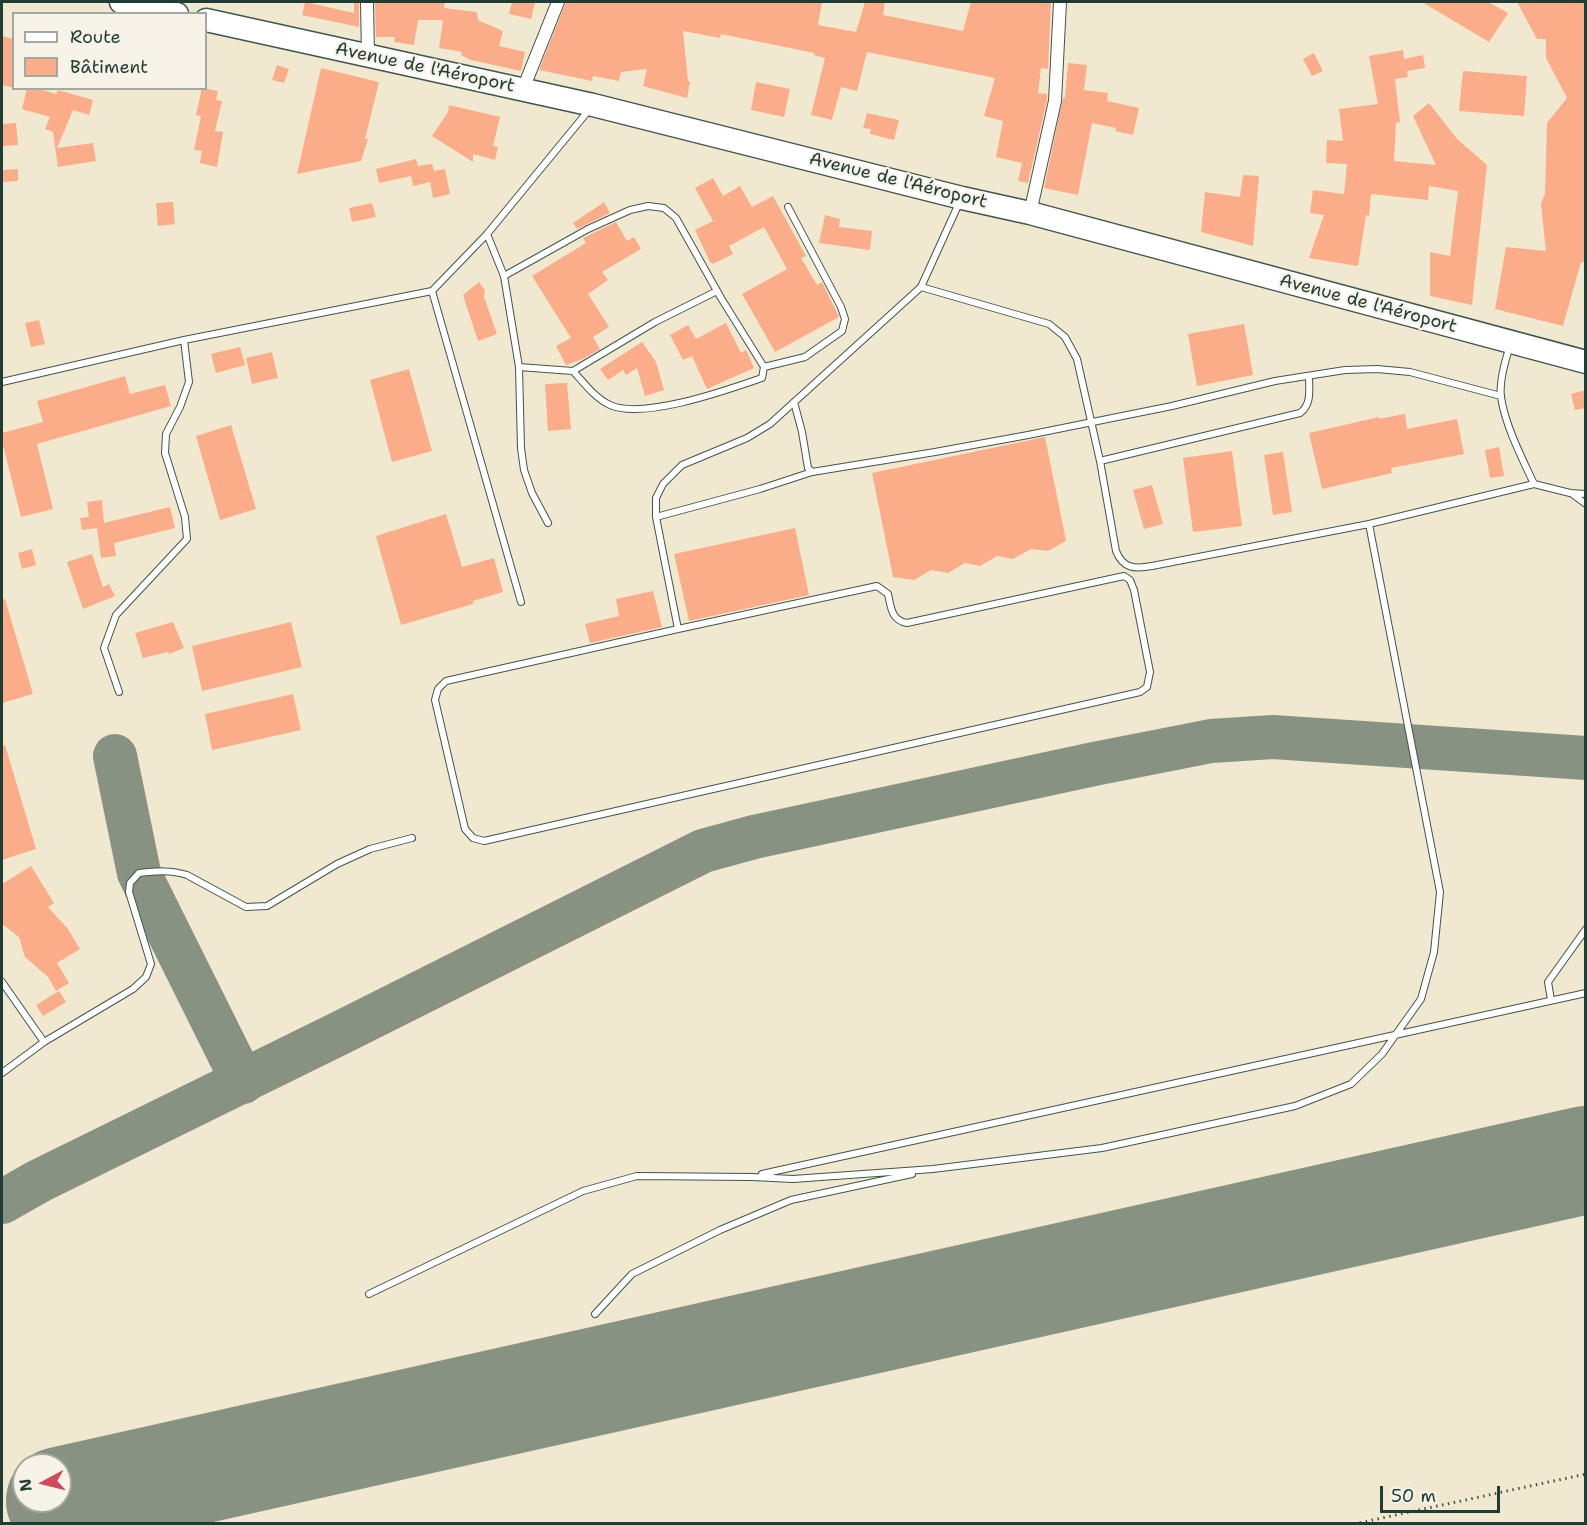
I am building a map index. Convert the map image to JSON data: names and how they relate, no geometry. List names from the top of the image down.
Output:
{
  "streets": {
    "highway": ["Avenue de l'Aéroport"]
  },
  "legend": ["Route", "Bâtiment"],
  "scale_bar": "50 m",
  "north": "left"
}
